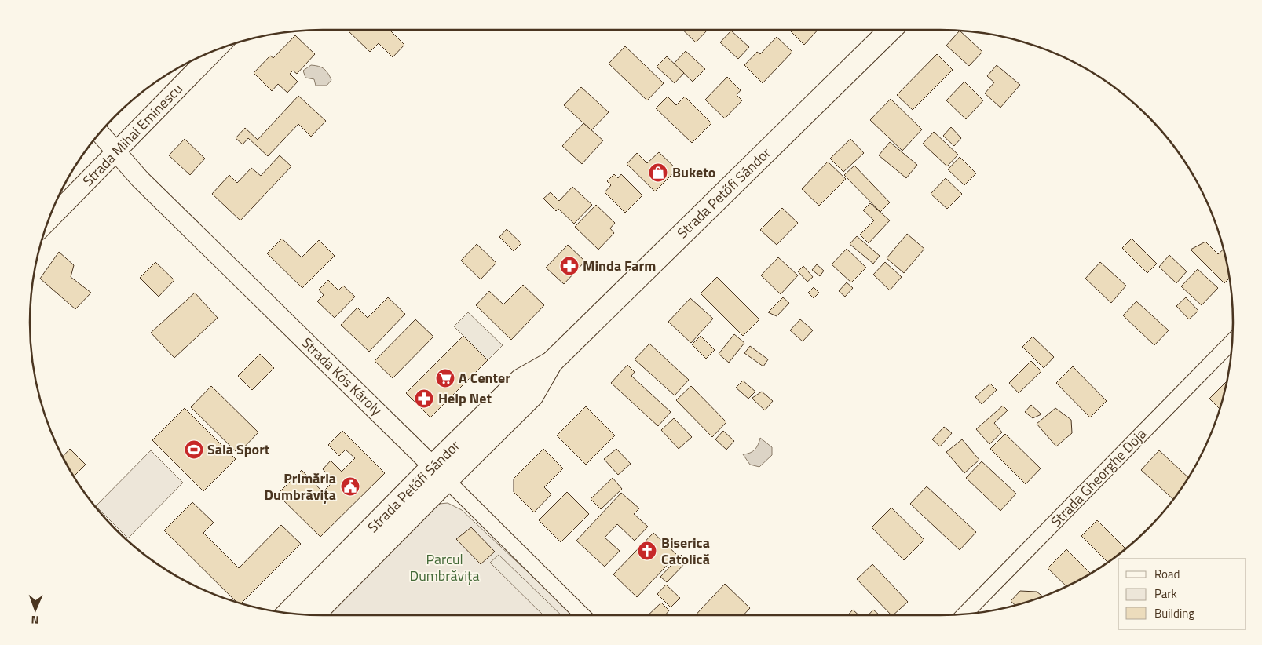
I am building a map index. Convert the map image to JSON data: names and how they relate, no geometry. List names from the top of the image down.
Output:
{
  "streets": {
    "main road": ["Strada Petőfi Sándor"],
    "street": ["Strada Mihai Eminescu", "Strada Kós Károly", "Strada Gheorghe Doja"]
  },
  "crossings": [
    ["Strada Mihai Eminescu", "Strada Kós Károly"],
    ["Strada Petőfi Sándor", "Strada Kós Károly"]
  ],
  "parks": ["Parcul Dumbrăvița"],
  "places": {
    "shop": ["Buketo"],
    "pharmacy": ["Minda Farm", "Help Net"],
    "supermarket": ["A Center"],
    "sports": ["Sala Sport"],
    "public building": ["Primăria Dumbrăvița"],
    "church": ["Biserica Catolică"]
  },
  "legend": ["Road", "Park", "Building"],
  "north": "bottom"
}
